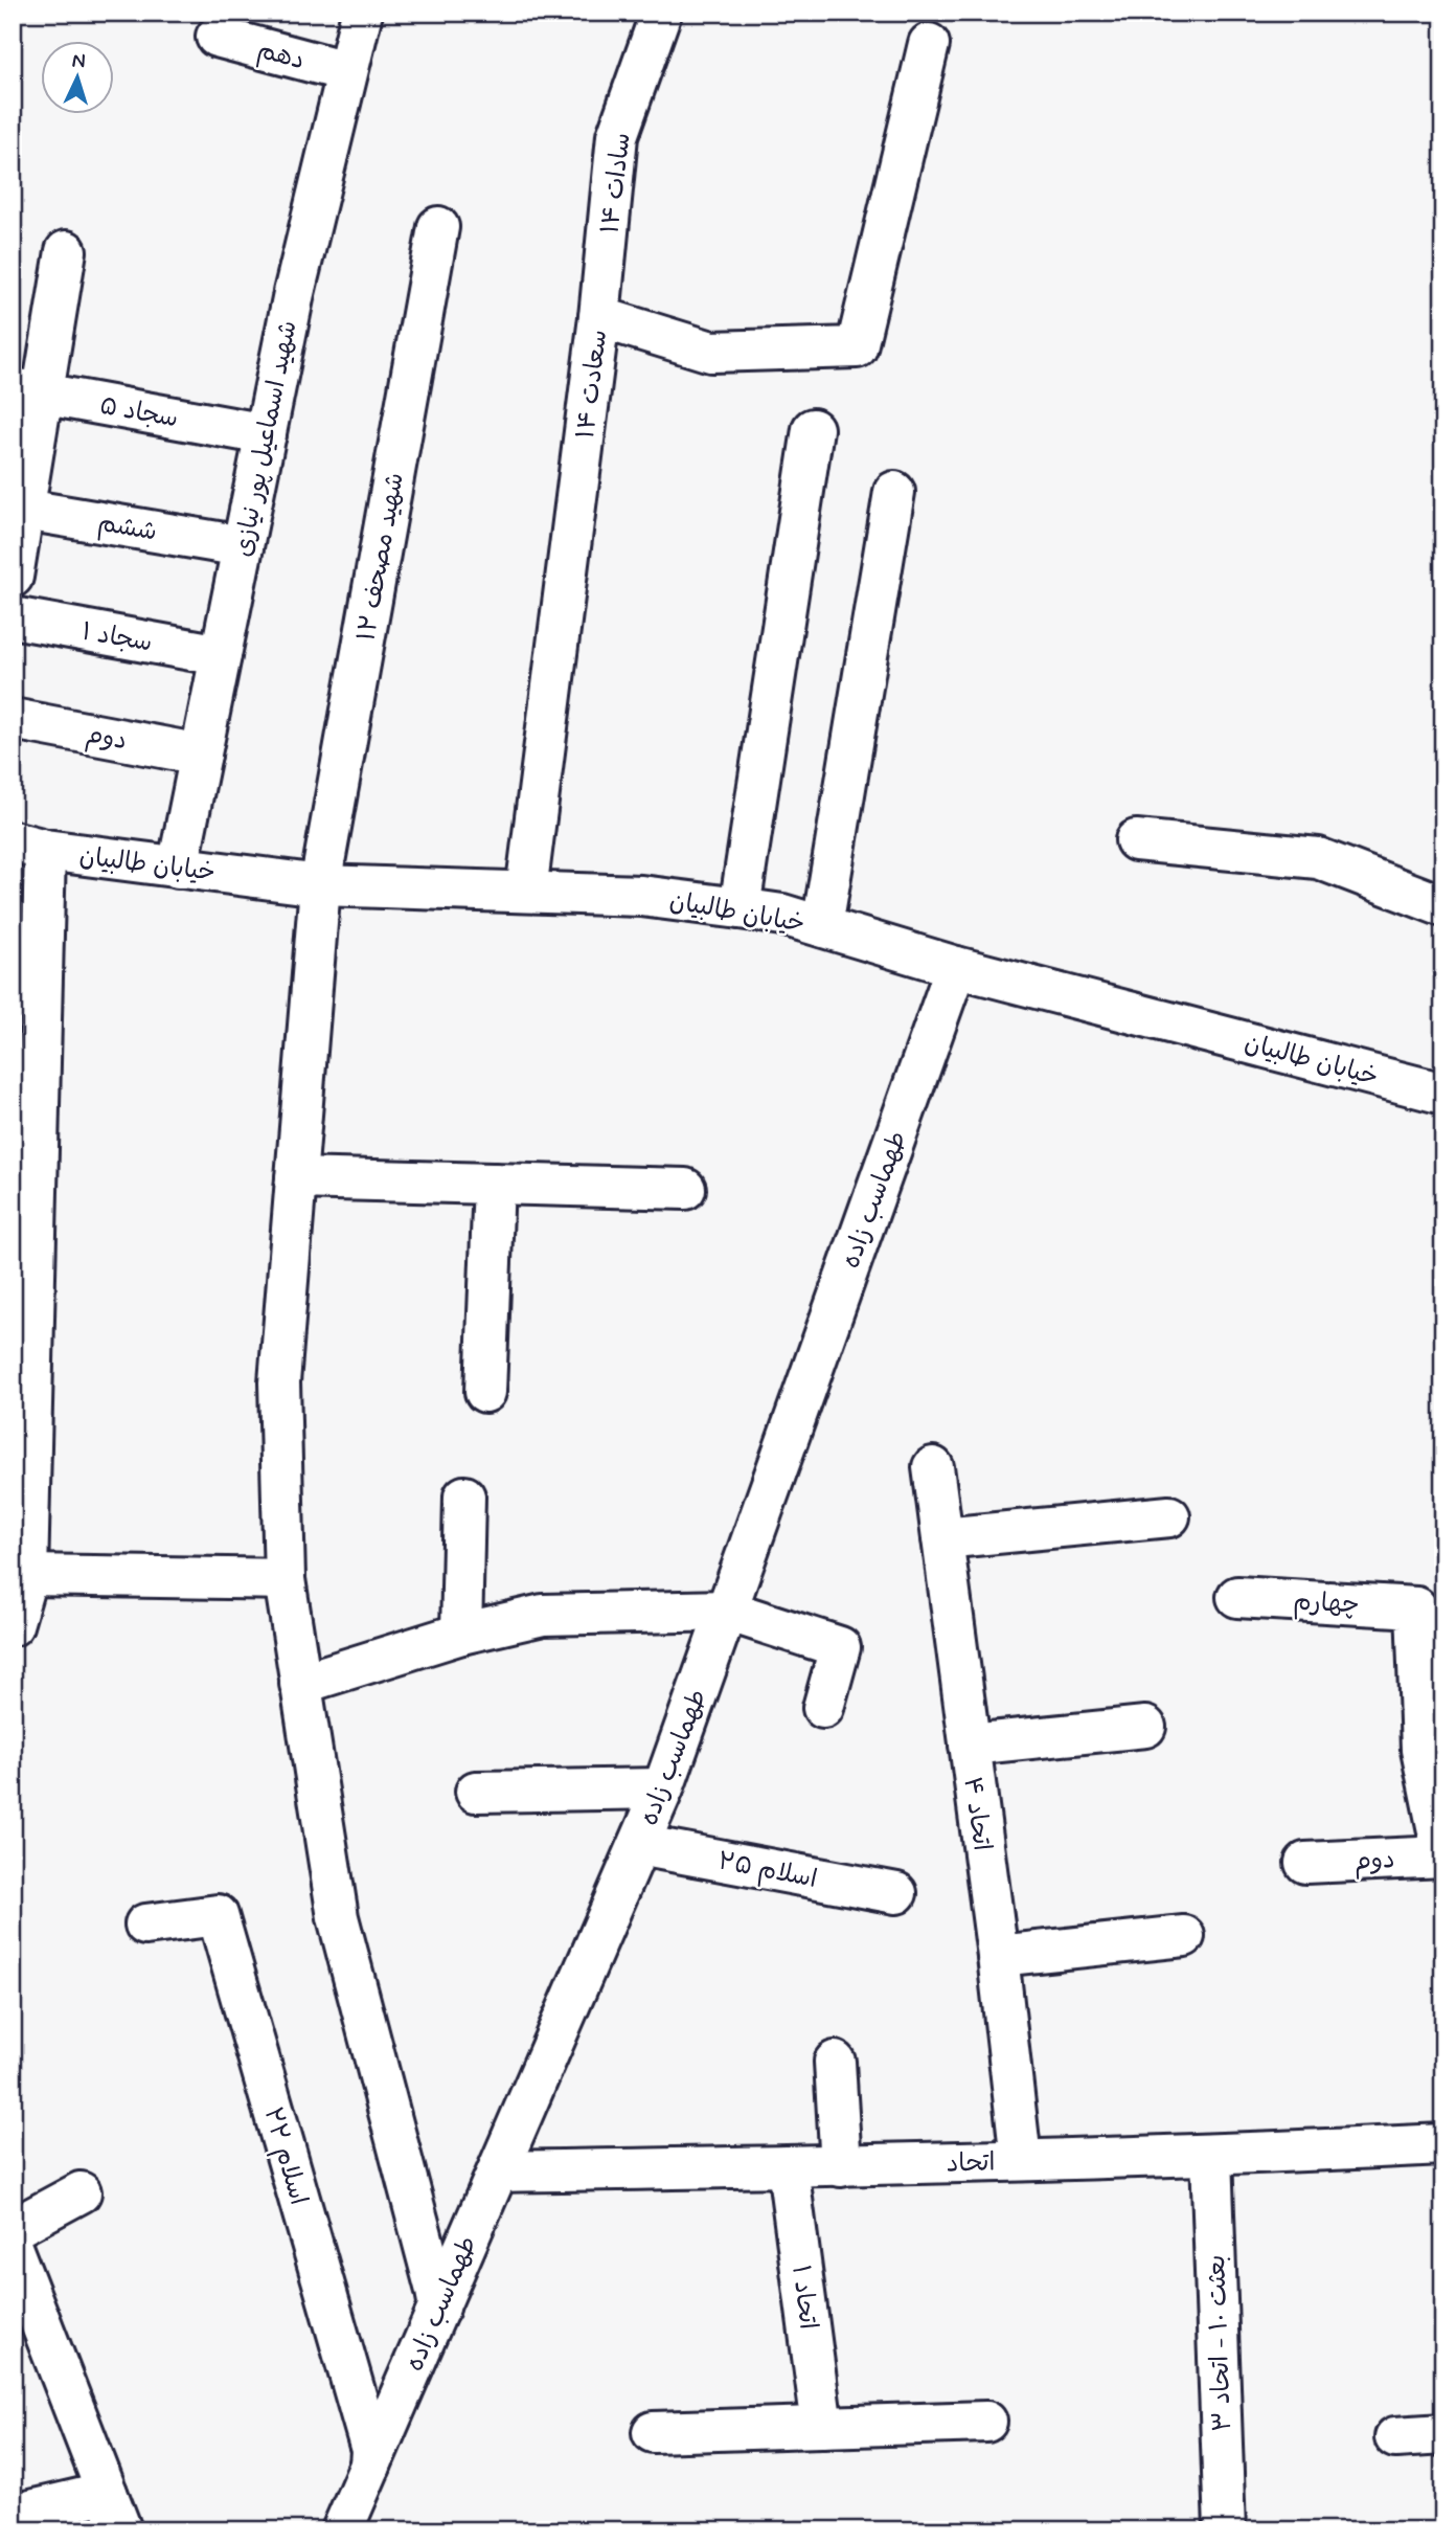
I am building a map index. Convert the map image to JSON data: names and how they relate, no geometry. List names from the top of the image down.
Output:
{
  "streets": {
    "street": [
      "دهم",
      "سادات ۱۴",
      "سعادت ۱۴",
      "سجاد ۵",
      "شهید اسماعیل پور نیازی",
      "ششم",
      "شهید مصحف ۱۲",
      "سجاد ۱",
      "دوم",
      "خیابان طالبیان",
      "طهماسب زاده",
      "چهارم",
      "اتحاد ۴",
      "اسلام ۲۵",
      "اسلام ۲۲",
      "اتحاد",
      "اتحاد ۱",
      "بعثت ۱۰ - اتحاد ۳"
    ]
  },
  "crossings": [
    ["دهم", "شهید اسماعیل پور نیازی"],
    ["سادات ۱۴", "سعادت ۱۴"],
    ["سعادت ۱۴", "خیابان طالبیان"],
    ["سجاد ۵", "شهید اسماعیل پور نیازی"],
    ["شهید اسماعیل پور نیازی", "ششم"],
    ["شهید اسماعیل پور نیازی", "سجاد ۱"],
    ["شهید اسماعیل پور نیازی", "دوم"],
    ["شهید اسماعیل پور نیازی", "خیابان طالبیان"],
    ["شهید مصحف ۱۲", "خیابان طالبیان"],
    ["شهید مصحف ۱۲", "طهماسب زاده"],
    ["خیابان طالبیان", "طهماسب زاده"],
    ["طهماسب زاده", "اسلام ۲۵"],
    ["طهماسب زاده", "اسلام ۲۲"],
    ["طهماسب زاده", "اتحاد"],
    ["اتحاد ۴", "اتحاد"],
    ["اتحاد", "اتحاد ۱"],
    ["اتحاد", "بعثت ۱۰ - اتحاد ۳"]
  ],
  "north": "top"
}
